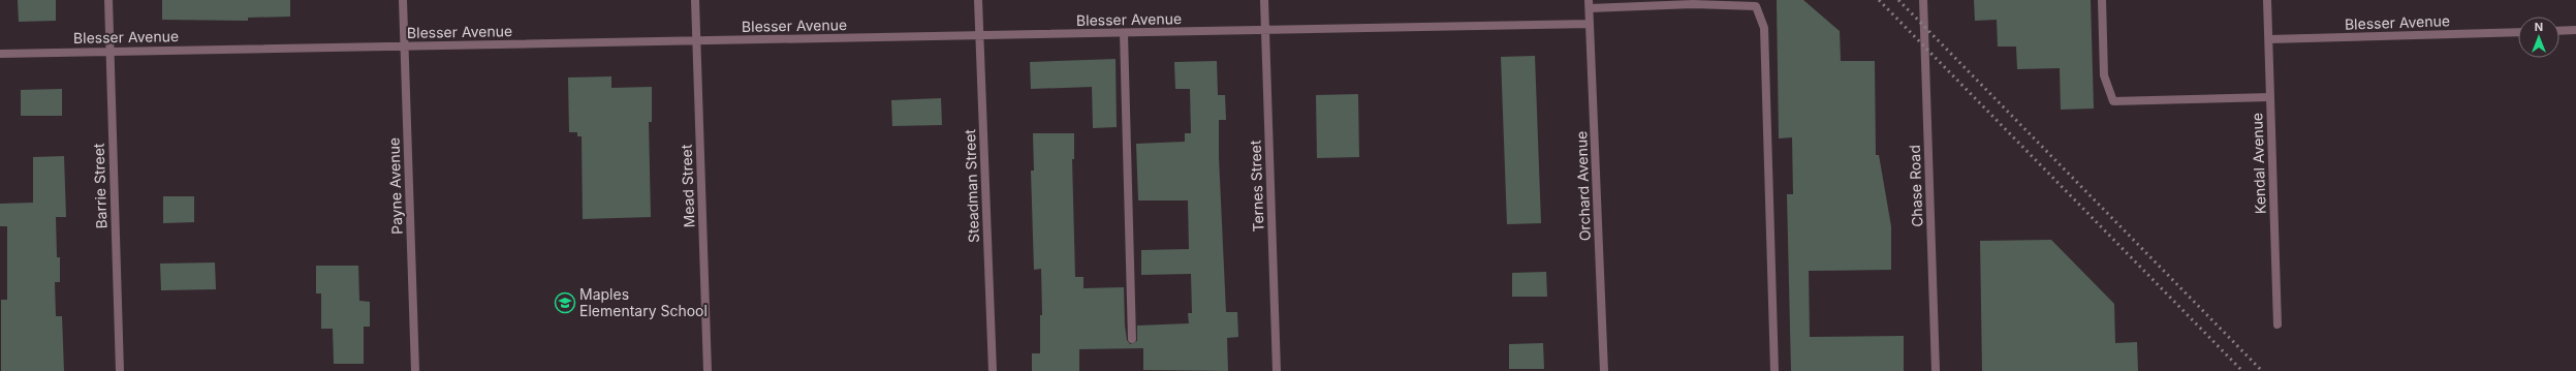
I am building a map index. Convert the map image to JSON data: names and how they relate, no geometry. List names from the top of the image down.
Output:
{
  "streets": {
    "street": [
      "Blesser Avenue",
      "Kendal Avenue",
      "Barrie Street",
      "Payne Avenue",
      "Mead Street",
      "Steadman Street",
      "Ternes Street",
      "Orchard Avenue",
      "Chase Road"
    ]
  },
  "crossings": [
    ["Blesser Avenue", "Kendal Avenue"],
    ["Blesser Avenue", "Barrie Street"],
    ["Blesser Avenue", "Payne Avenue"],
    ["Blesser Avenue", "Mead Street"],
    ["Blesser Avenue", "Steadman Street"],
    ["Blesser Avenue", "Ternes Street"],
    ["Blesser Avenue", "Orchard Avenue"]
  ],
  "places": {
    "school or university": ["Maples Elementary School"]
  },
  "north": "top"
}
